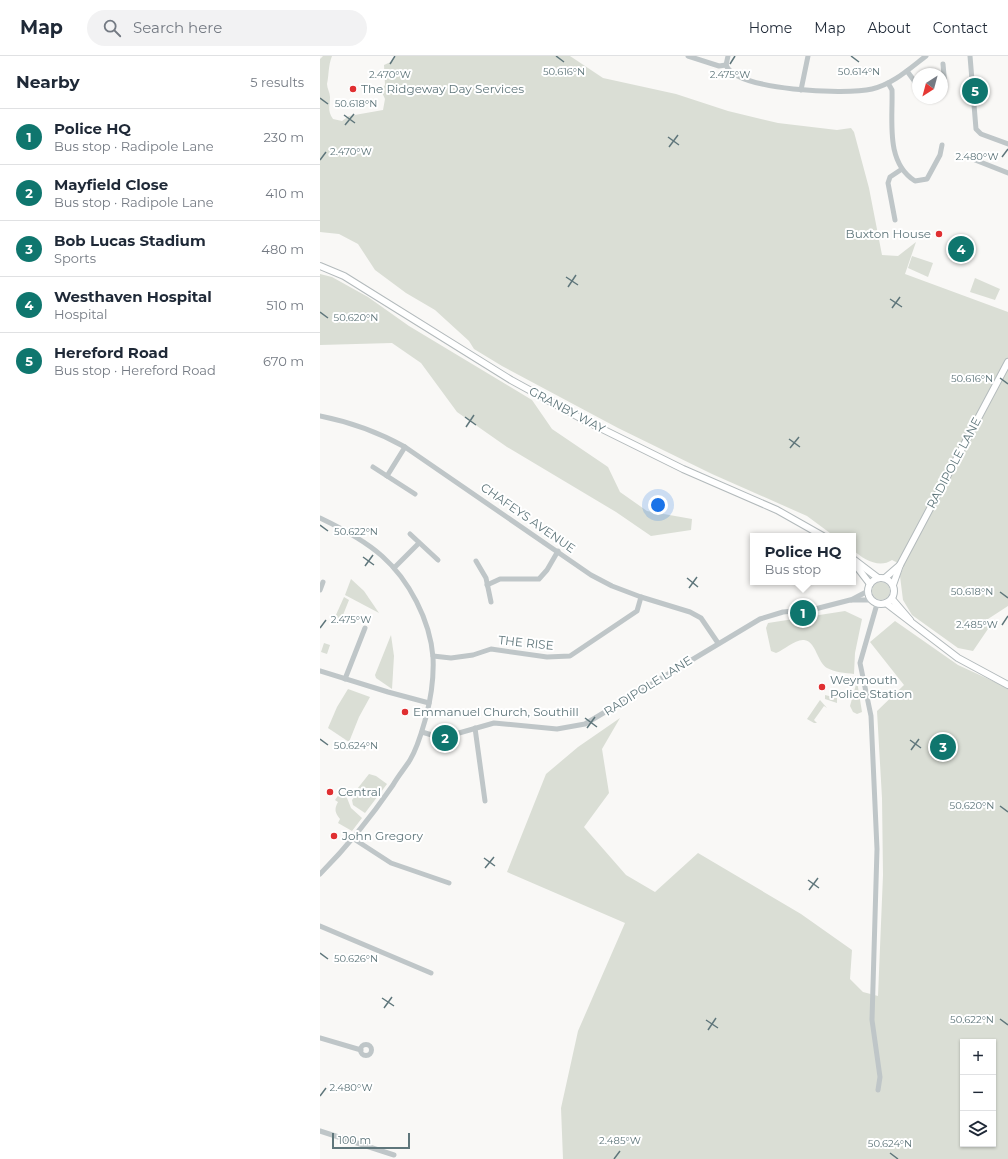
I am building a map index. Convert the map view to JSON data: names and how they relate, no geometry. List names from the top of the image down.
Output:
{
  "streets": {
    "main road": ["GRANBY WAY", "RADIPOLE LANE"],
    "street": ["CHAFEYS AVENUE", "THE RISE"]
  },
  "crossings": [
    ["RADIPOLE LANE", "CHAFEYS AVENUE"],
    ["CHAFEYS AVENUE", "THE RISE"]
  ],
  "places": [
    "The Ridgeway Day Services",
    "Buxton House",
    "Weymouth Police Station",
    "Emmanuel Church, Southill",
    "Central",
    "John Gregory"
  ],
  "scale_bar": "100 m",
  "north": "bottom left",
  "page": {
    "header": "Map",
    "search": "Search here",
    "nav": [
      "Home",
      "Map",
      "About",
      "Contact"
    ],
    "heading": ["Nearby", "5 results"],
    "pins": [
      "5",
      "4",
      "1",
      "2",
      "3"
    ],
    "list": [
      {
        "mark": "1",
        "name": "Police HQ",
        "note": "Bus stop · Radipole Lane",
        "value": "230 m"
      },
      {
        "mark": "2",
        "name": "Mayfield Close",
        "note": "Bus stop · Radipole Lane",
        "value": "410 m"
      },
      {
        "mark": "3",
        "name": "Bob Lucas Stadium",
        "note": "Sports",
        "value": "480 m"
      },
      {
        "mark": "4",
        "name": "Westhaven Hospital",
        "note": "Hospital",
        "value": "510 m"
      },
      {
        "mark": "5",
        "name": "Hereford Road",
        "note": "Bus stop · Hereford Road",
        "value": "670 m"
      }
    ],
    "popup": ["Police HQ", "Bus stop"],
    "map_buttons": ["+", "−"],
    "scale": "100 m"
  },
  "coordinates": [
    "50.616°N",
    "50.614°N",
    "2.475°W",
    "2.470°W",
    "50.618°N",
    "2.480°W",
    "50.620°N",
    "50.622°N",
    "2.485°W",
    "50.624°N",
    "50.626°N"
  ]
}
